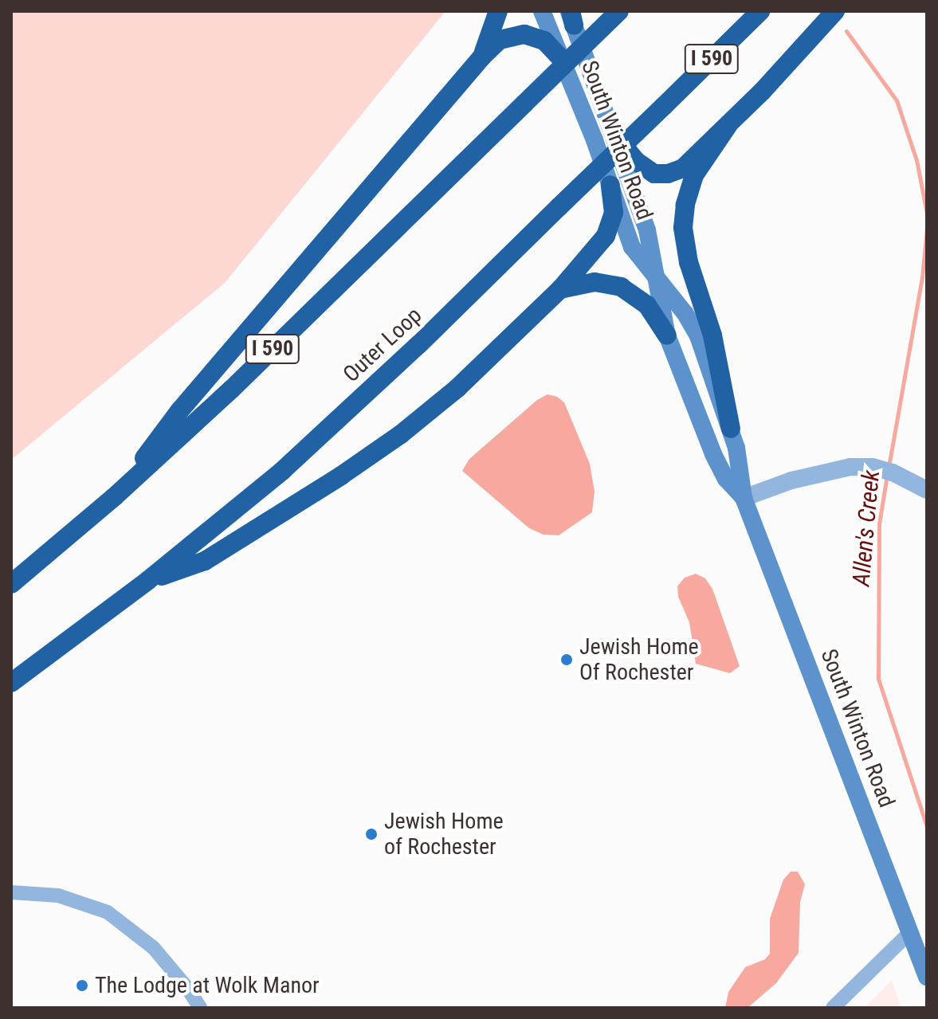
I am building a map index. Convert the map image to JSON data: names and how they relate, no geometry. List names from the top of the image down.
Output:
{
  "streets": {
    "highway": ["I 590", "Outer Loop"],
    "main road": ["South Winton Road"]
  },
  "water": ["Allen's Creek"],
  "places": ["Jewish Home Of Rochester", "Jewish Home of Rochester", "The Lodge at Wolk Manor"]
}
